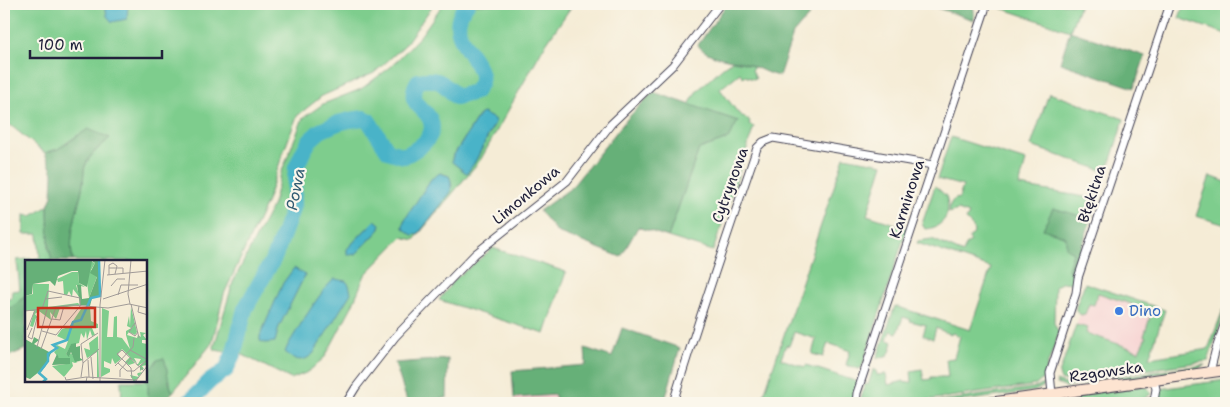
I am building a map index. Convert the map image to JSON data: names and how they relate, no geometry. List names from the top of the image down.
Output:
{
  "streets": {
    "street": [
      "Cytrynowa",
      "Błękitna",
      "Limonkowa",
      "Karminowa",
      "Rzgowska"
    ]
  },
  "crossings": [
    ["Cytrynowa", "Karminowa"],
    ["Błękitna", "Rzgowska"]
  ],
  "water": ["Powa"],
  "places": ["Dino"],
  "scale_bar": "100 m"
}
